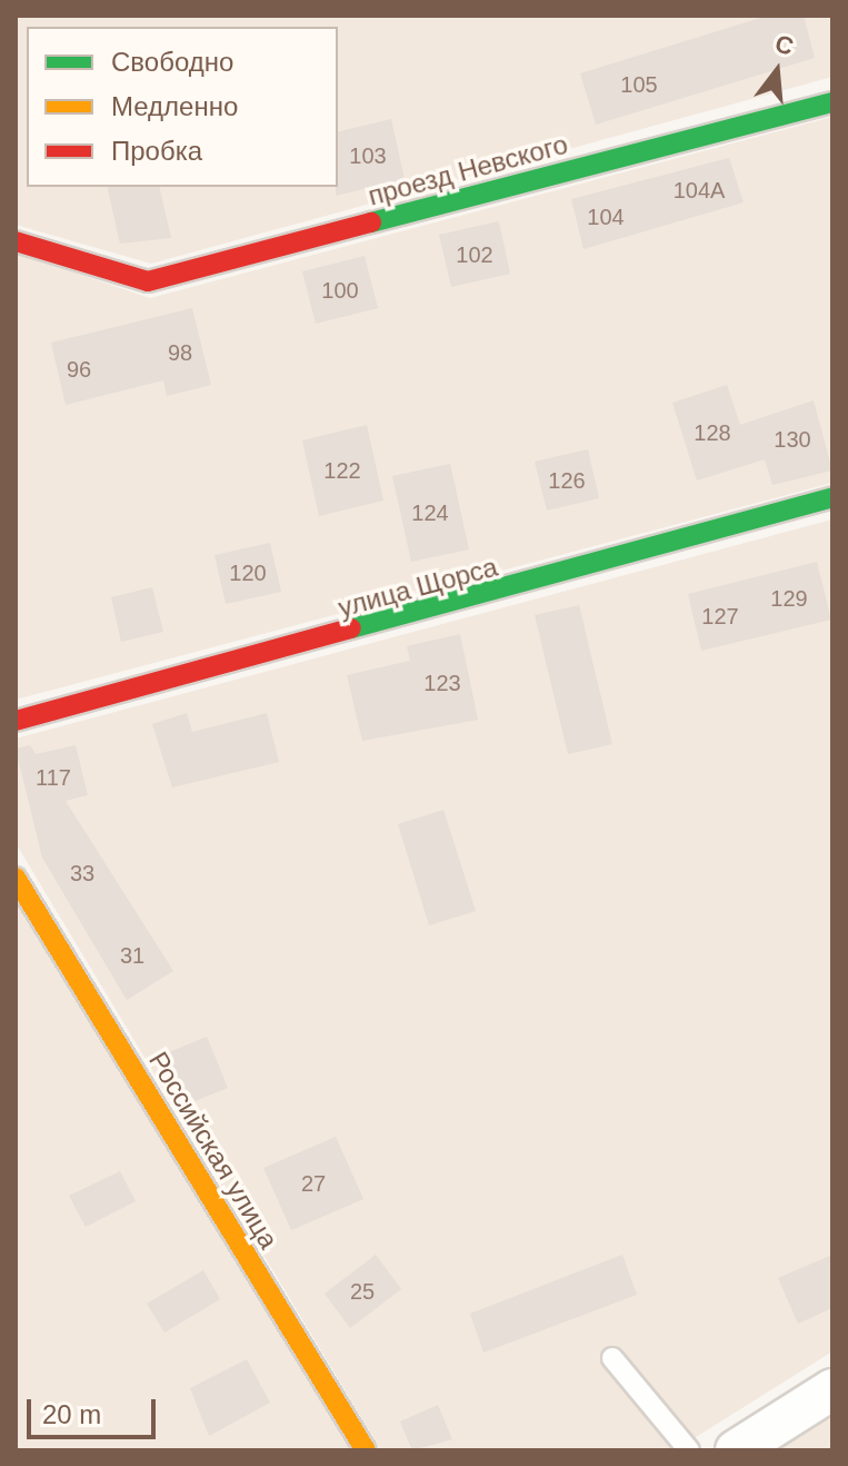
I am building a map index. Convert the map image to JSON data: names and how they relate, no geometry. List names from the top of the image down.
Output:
{
  "streets": {
    "street": ["проезд Невского", "улица Щорса", "Российская улица"]
  },
  "house_numbers": [
    "105",
    "103",
    "104А",
    "104",
    "102",
    "100",
    "98",
    "96",
    "128",
    "130",
    "122",
    "126",
    "124",
    "120",
    "129",
    "127",
    "123",
    "117",
    "33",
    "31",
    "27",
    "25"
  ],
  "legend": ["Свободно", "Медленно", "Пробка"],
  "scale_bar": "20 m",
  "north": "top"
}
